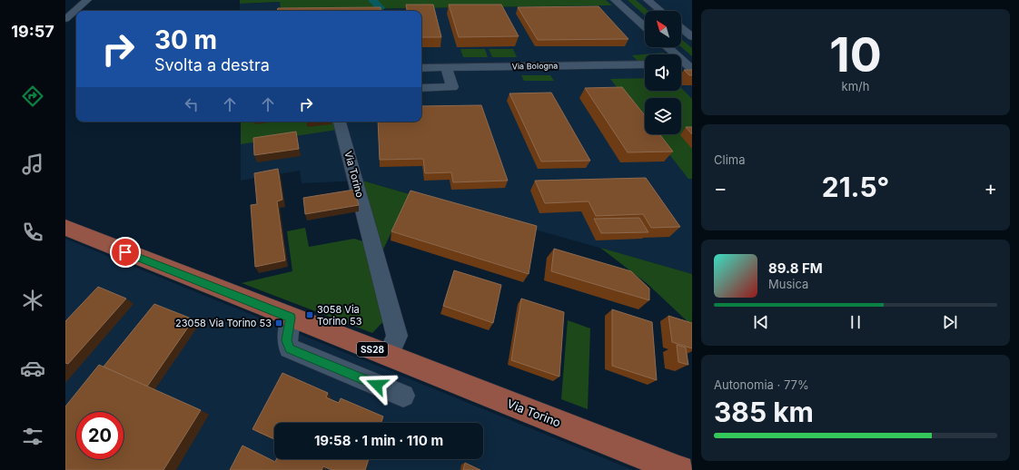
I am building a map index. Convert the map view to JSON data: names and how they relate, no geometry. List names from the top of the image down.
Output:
{
  "streets": {
    "main road": ["Via Torino", "SS28"],
    "street": ["Via Bologna"]
  },
  "places": {
    "transit": ["3058 Via Torino 53", "23058 Via Torino 53"]
  },
  "north": "top left",
  "page": {
    "tabs": "19:57",
    "tile": [
      ["10", "km/h"],
      "Clima",
      ["Autonomia · 77%", "385 km"]
    ],
    "turn": ["30 m", "Svolta a destra"],
    "heat": ["−", "21.5°", "+"],
    "song": ["89.8 FM", "Musica"],
    "limit": "20",
    "trip": "19:58 · 1 min · 110 m"
  }
}
